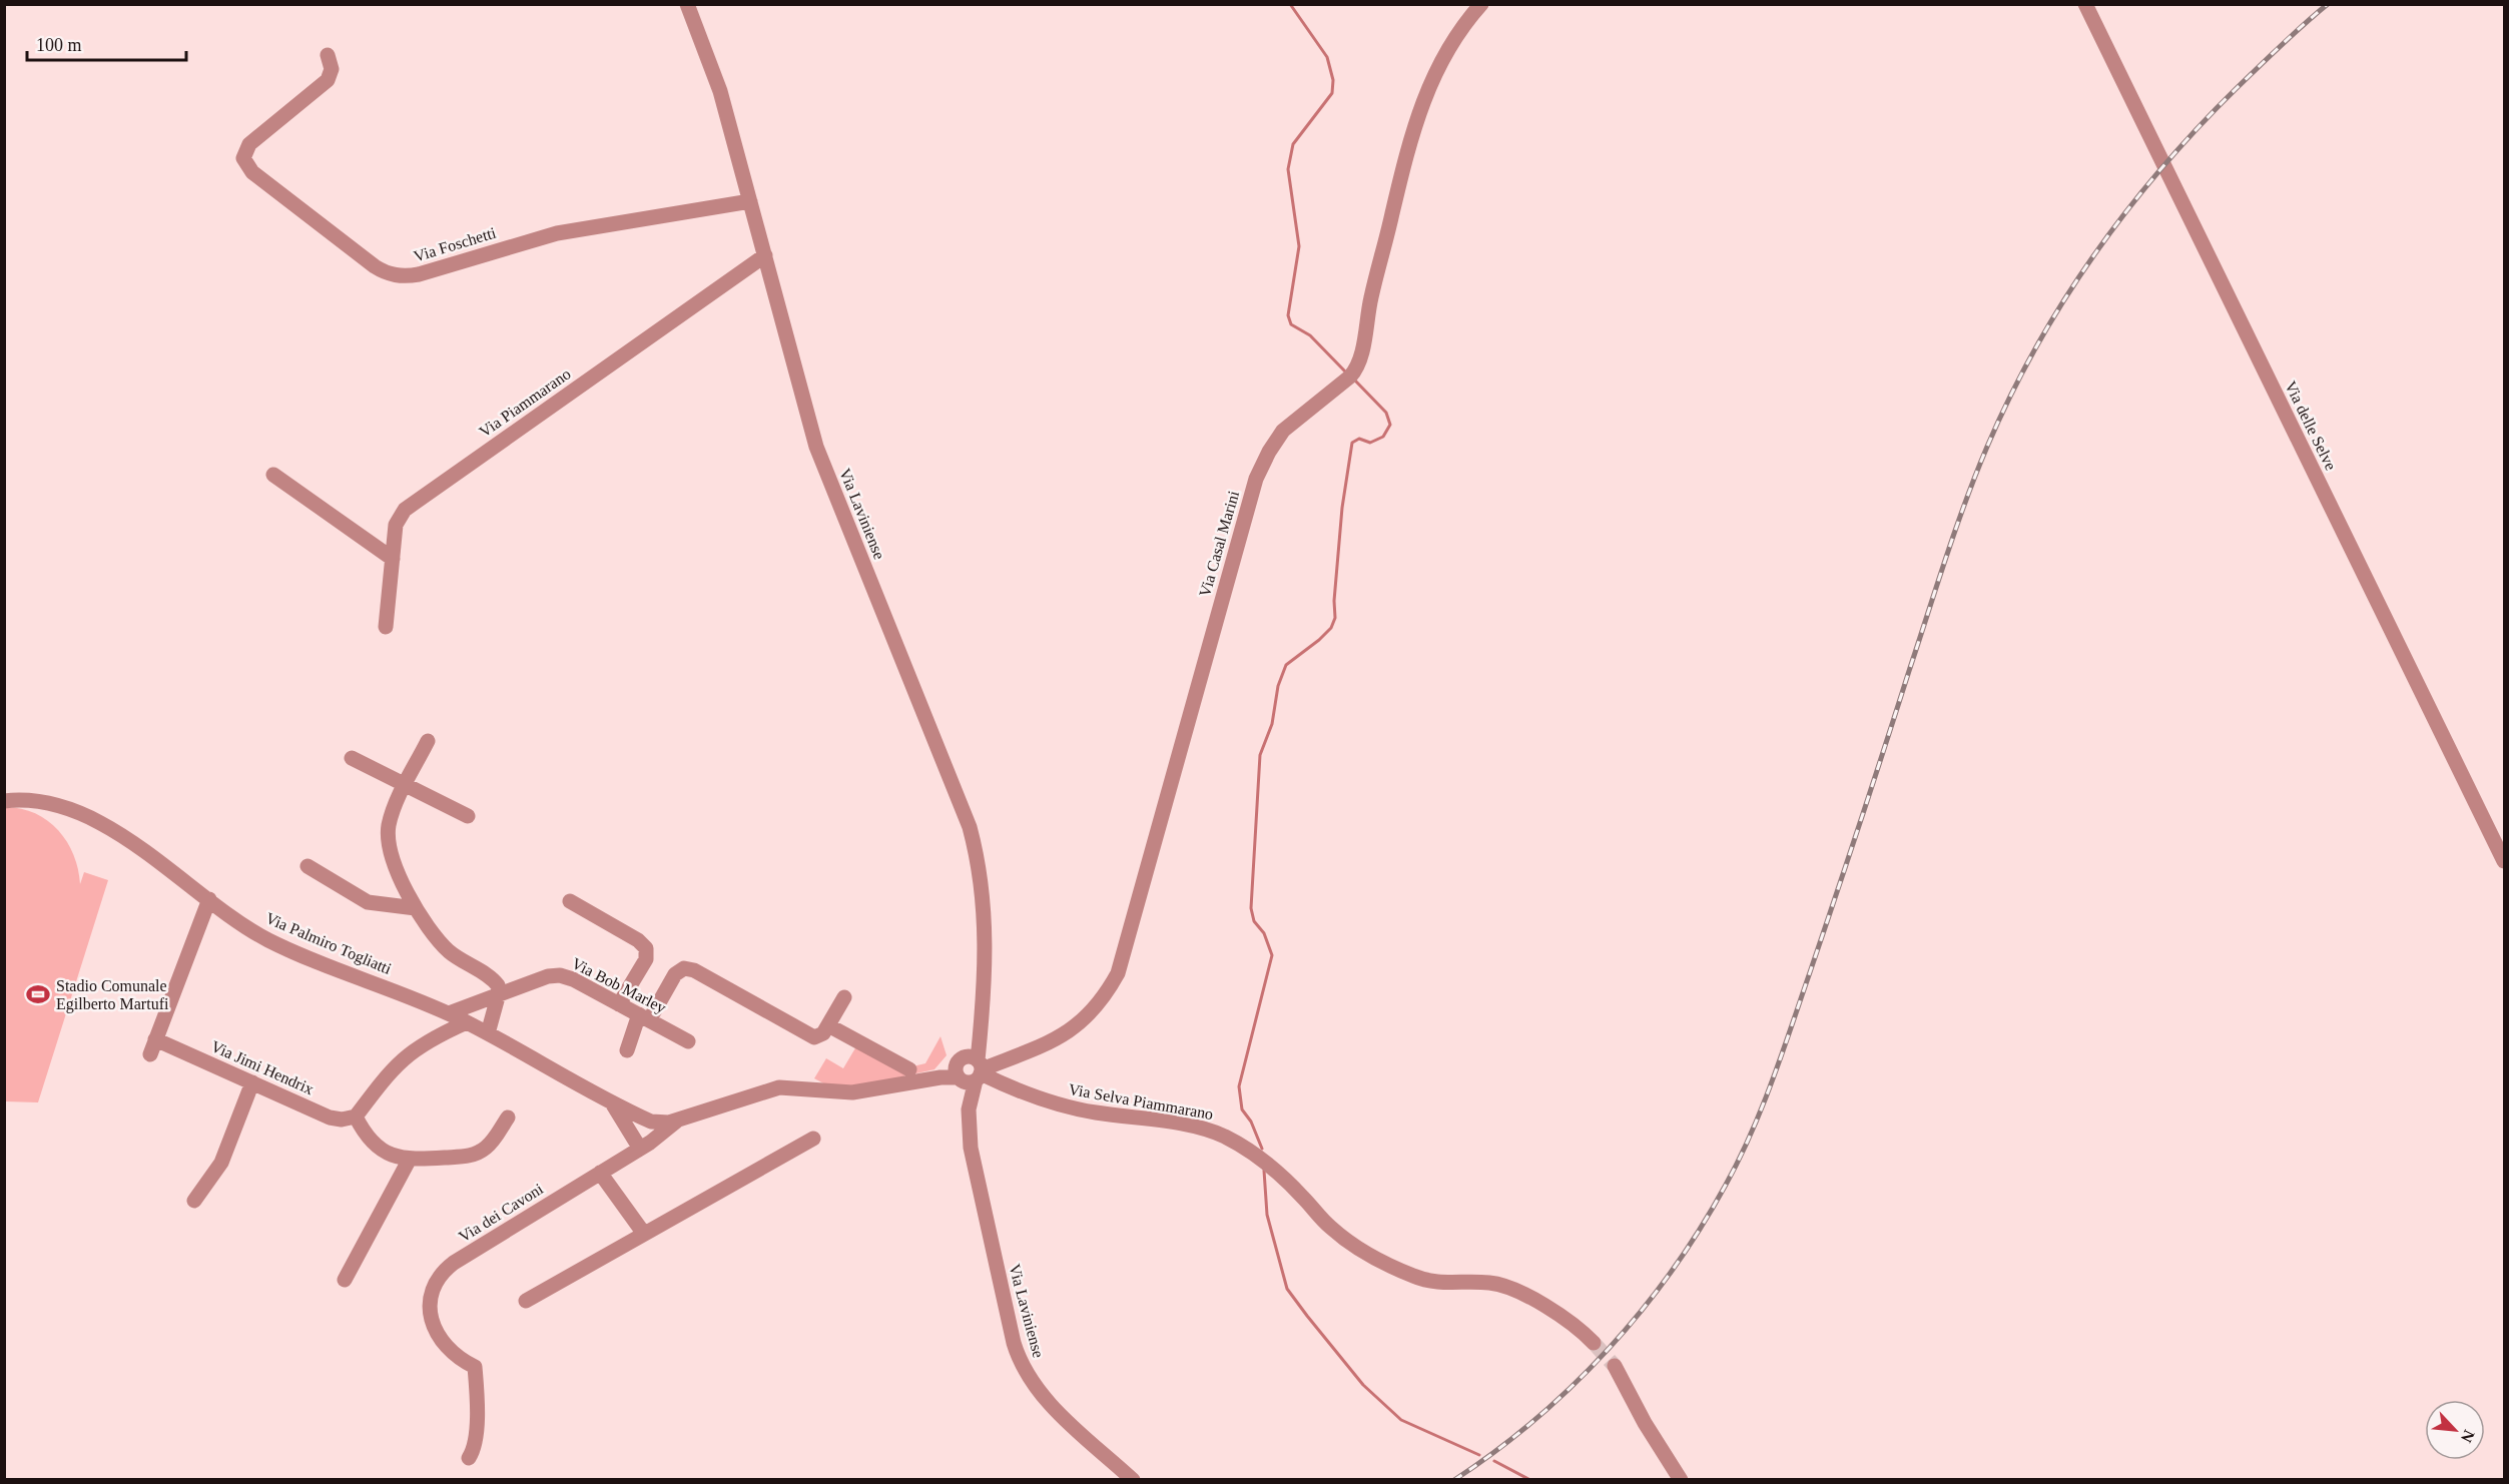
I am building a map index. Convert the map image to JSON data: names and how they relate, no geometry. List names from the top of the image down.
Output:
{
  "streets": {
    "street": [
      "Via Foschetti",
      "Via Piammarano",
      "Via delle Selve",
      "Via Laviniense",
      "Via Casal Marini",
      "Via Palmiro Togliatti",
      "Via Bob Marley",
      "Via Jimi Hendrix",
      "Via Selva Piammarano",
      "Via dei Cavoni"
    ]
  },
  "crossings": [
    ["Via Foschetti", "Via Laviniense"],
    ["Via Piammarano", "Via Laviniense"],
    ["Via Laviniense", "Via Casal Marini"],
    ["Via Laviniense", "Via Palmiro Togliatti"],
    ["Via Laviniense", "Via Selva Piammarano"],
    ["Via Casal Marini", "Via Palmiro Togliatti"],
    ["Via Casal Marini", "Via Selva Piammarano"],
    ["Via Palmiro Togliatti", "Via Bob Marley"],
    ["Via Palmiro Togliatti", "Via Jimi Hendrix"],
    ["Via Palmiro Togliatti", "Via Selva Piammarano"],
    ["Via Palmiro Togliatti", "Via dei Cavoni"]
  ],
  "places": {
    "sports": ["Stadio Comunale Egilberto Martufi"]
  },
  "scale_bar": "100 m",
  "north": "bottom right"
}
